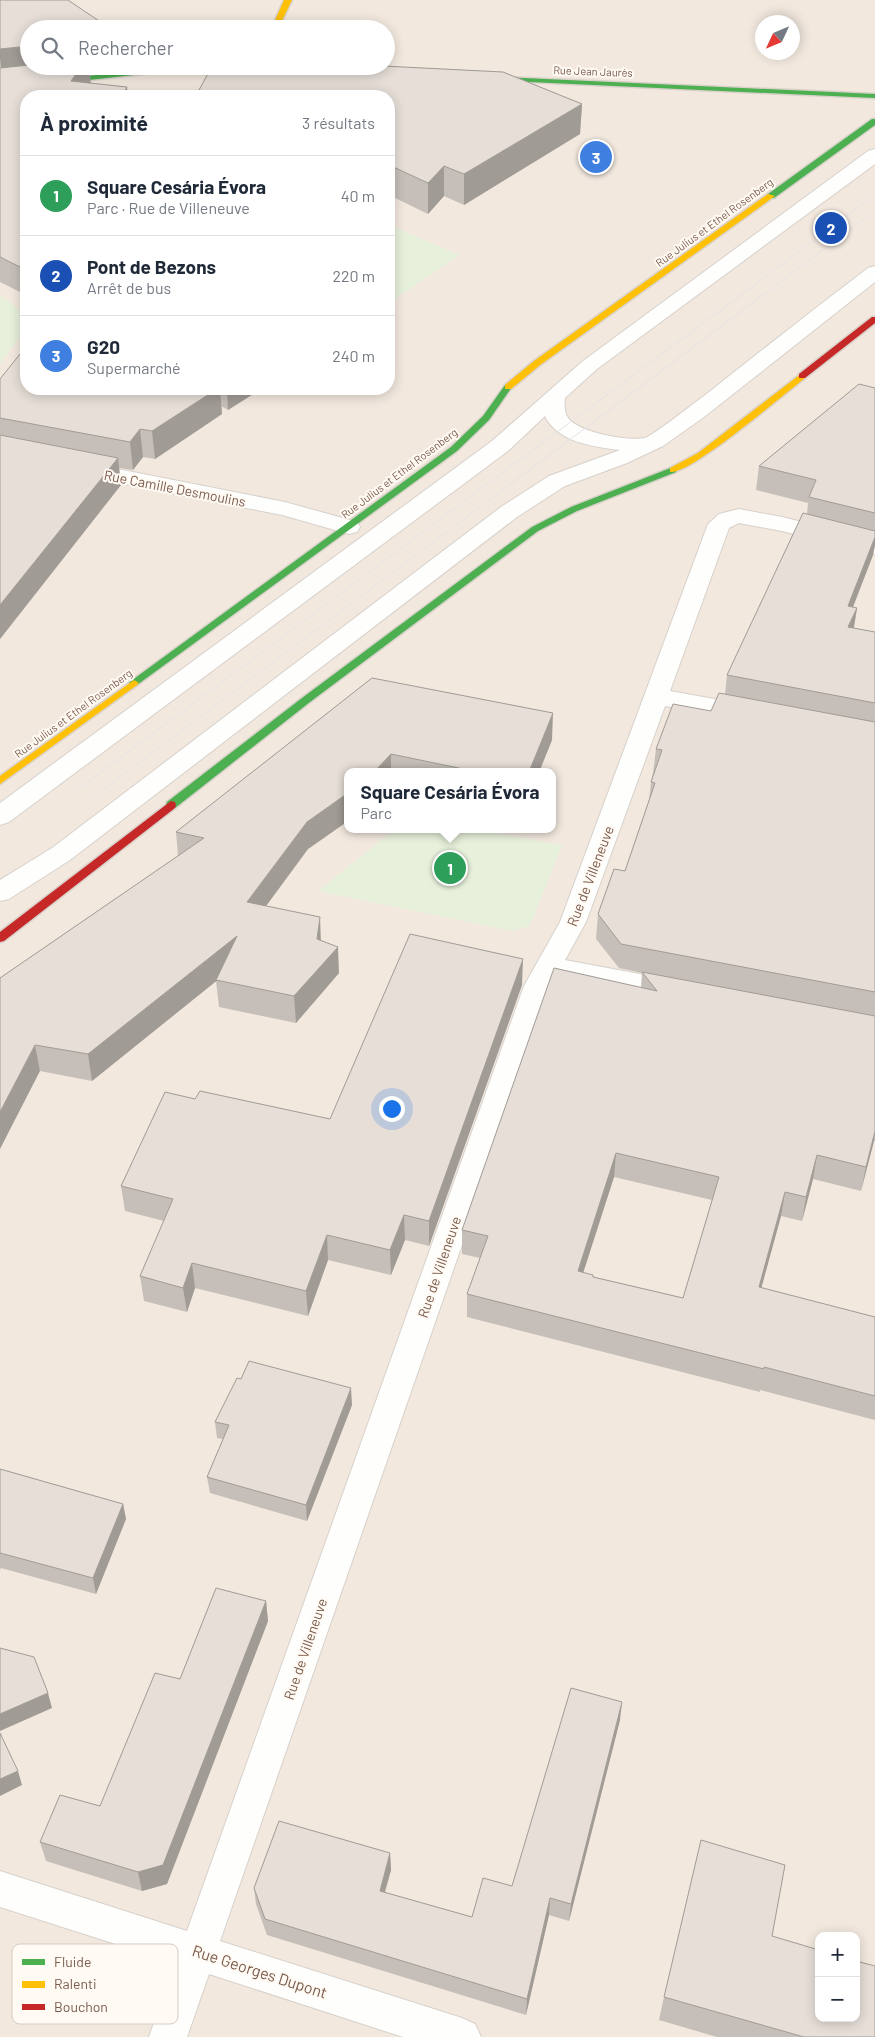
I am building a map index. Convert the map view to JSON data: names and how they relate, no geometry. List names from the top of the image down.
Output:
{
  "streets": {
    "main road": ["Rue Jean Jaurès", "Rue Julius et Ethel Rosenberg"],
    "street": ["Rue Camille Desmoulins", "Rue de Villeneuve", "Rue Georges Dupont"]
  },
  "crossings": [
    ["Rue Julius et Ethel Rosenberg", "Rue Camille Desmoulins"],
    ["Rue de Villeneuve", "Rue Georges Dupont"]
  ],
  "legend": ["Fluide", "Ralenti", "Bouchon"],
  "north": "bottom left",
  "page": {
    "search": "Rechercher",
    "heading": ["À proximité", "3 résultats"],
    "pins": ["3", "2", "1"],
    "list": [
      {
        "mark": "1",
        "name": "Square Cesária Évora",
        "note": "Parc · Rue de Villeneuve",
        "value": "40 m"
      },
      {
        "mark": "2",
        "name": "Pont de Bezons",
        "note": "Arrêt de bus",
        "value": "220 m"
      },
      {
        "mark": "3",
        "name": "G20",
        "note": "Supermarché",
        "value": "240 m"
      }
    ],
    "popup": ["Square Cesária Évora", "Parc"],
    "map_buttons": ["+", "−"]
  }
}
